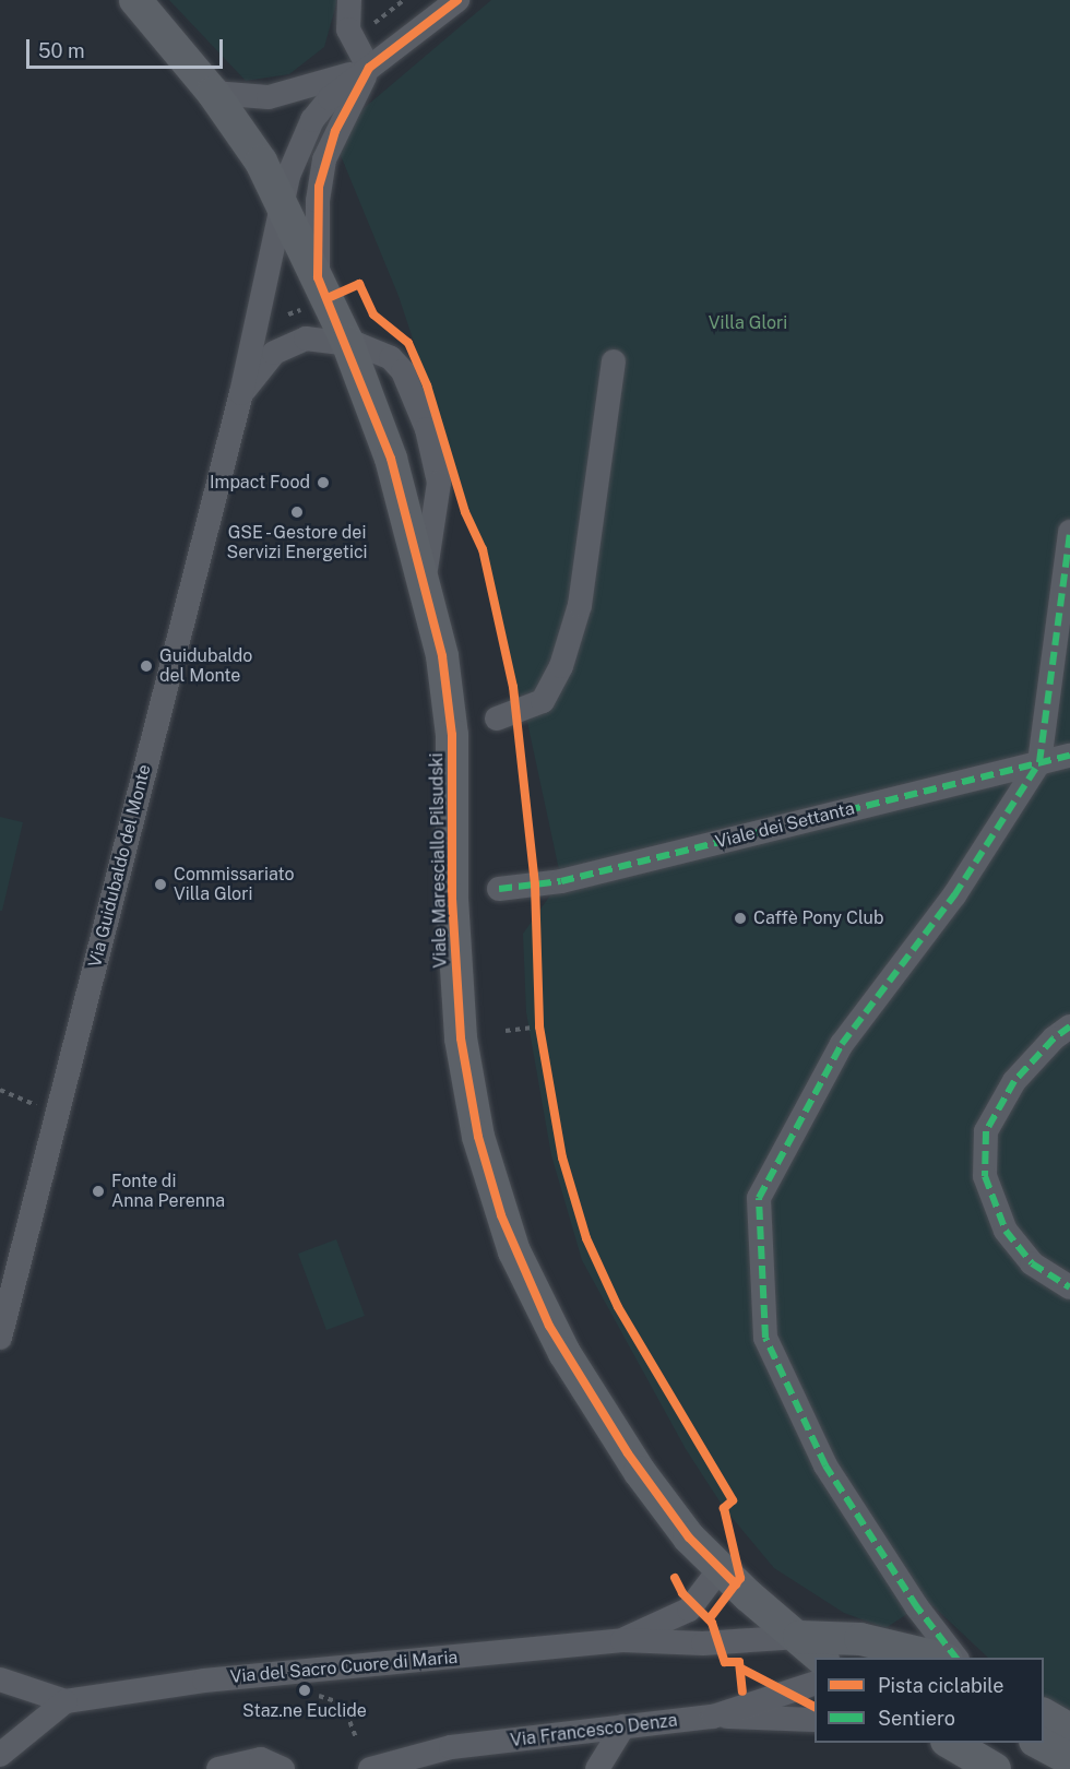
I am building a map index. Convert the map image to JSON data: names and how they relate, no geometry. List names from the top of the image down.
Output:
{
  "streets": {
    "main road": ["Viale Maresciallo Pilsudski"],
    "street": [
      "Viale dei Settanta",
      "Via Guidubaldo del Monte",
      "Via del Sacro Cuore di Maria",
      "Via Francesco Denza"
    ]
  },
  "crossings": [
    ["Viale Maresciallo Pilsudski", "Via Guidubaldo del Monte"],
    ["Viale Maresciallo Pilsudski", "Via del Sacro Cuore di Maria"]
  ],
  "parks": ["Villa Glori"],
  "places": [
    "Impact Food",
    "GSE - Gestore dei Servizi Energetici",
    "Guidubaldo del Monte",
    "Commissariato Villa Glori",
    "Caffè Pony Club",
    "Fonte di Anna Perenna",
    "Staz.ne Euclide"
  ],
  "legend": ["Pista ciclabile", "Sentiero"],
  "scale_bar": "50 m"
}
